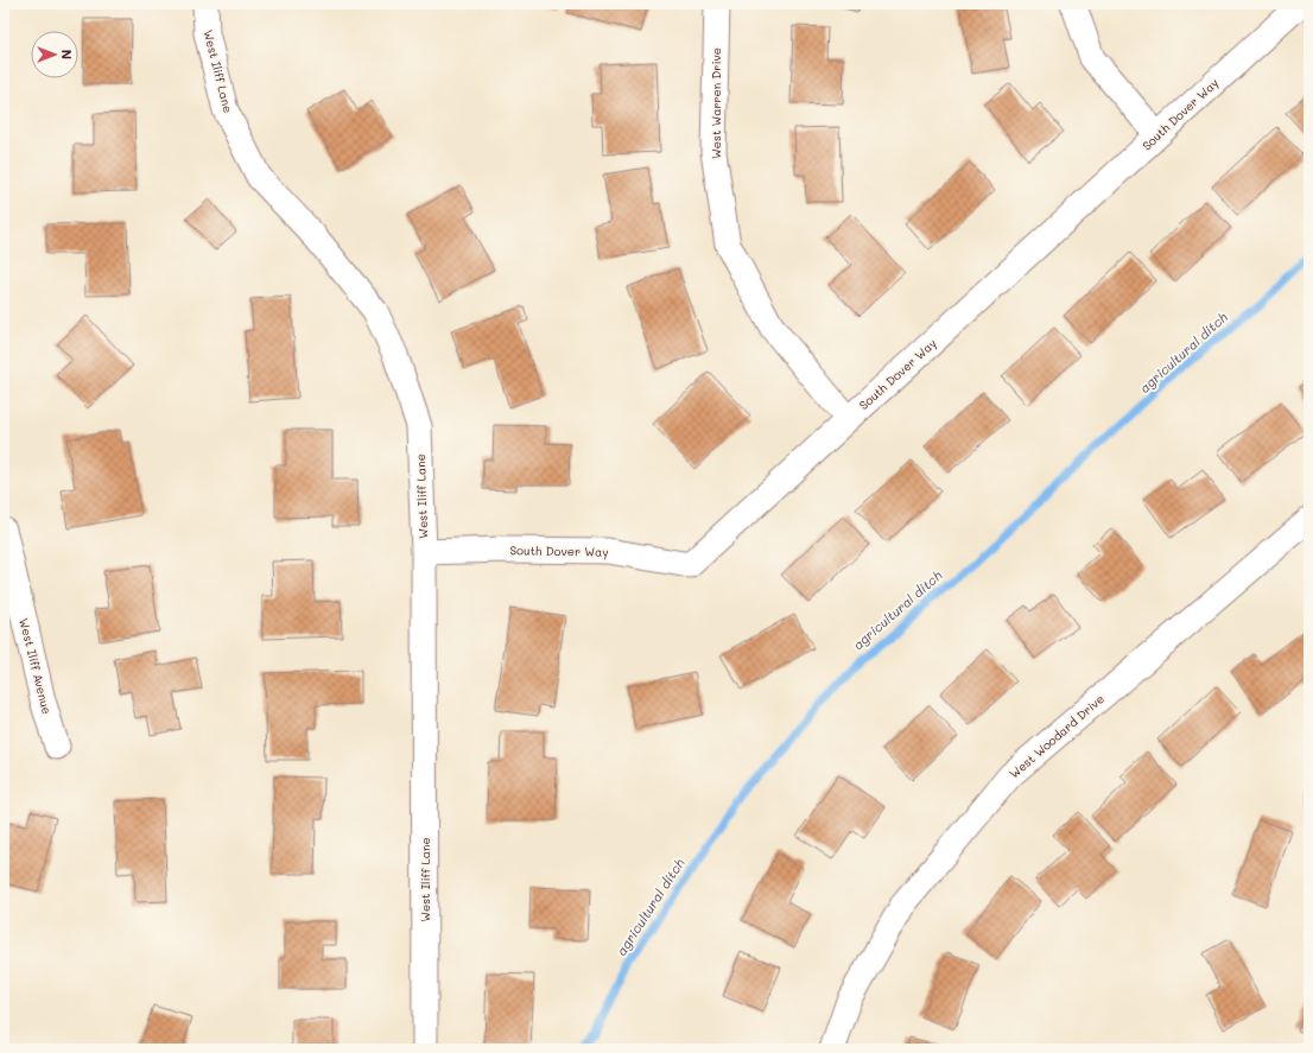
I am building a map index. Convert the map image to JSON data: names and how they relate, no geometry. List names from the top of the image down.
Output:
{
  "streets": {
    "street": [
      "West Iliff Lane",
      "West Warren Drive",
      "South Dover Way",
      "West Iliff Avenue",
      "West Woodard Drive"
    ]
  },
  "crossings": [
    ["West Iliff Lane", "South Dover Way"],
    ["West Warren Drive", "South Dover Way"]
  ],
  "water": ["agricultural ditch"],
  "north": "right"
}
